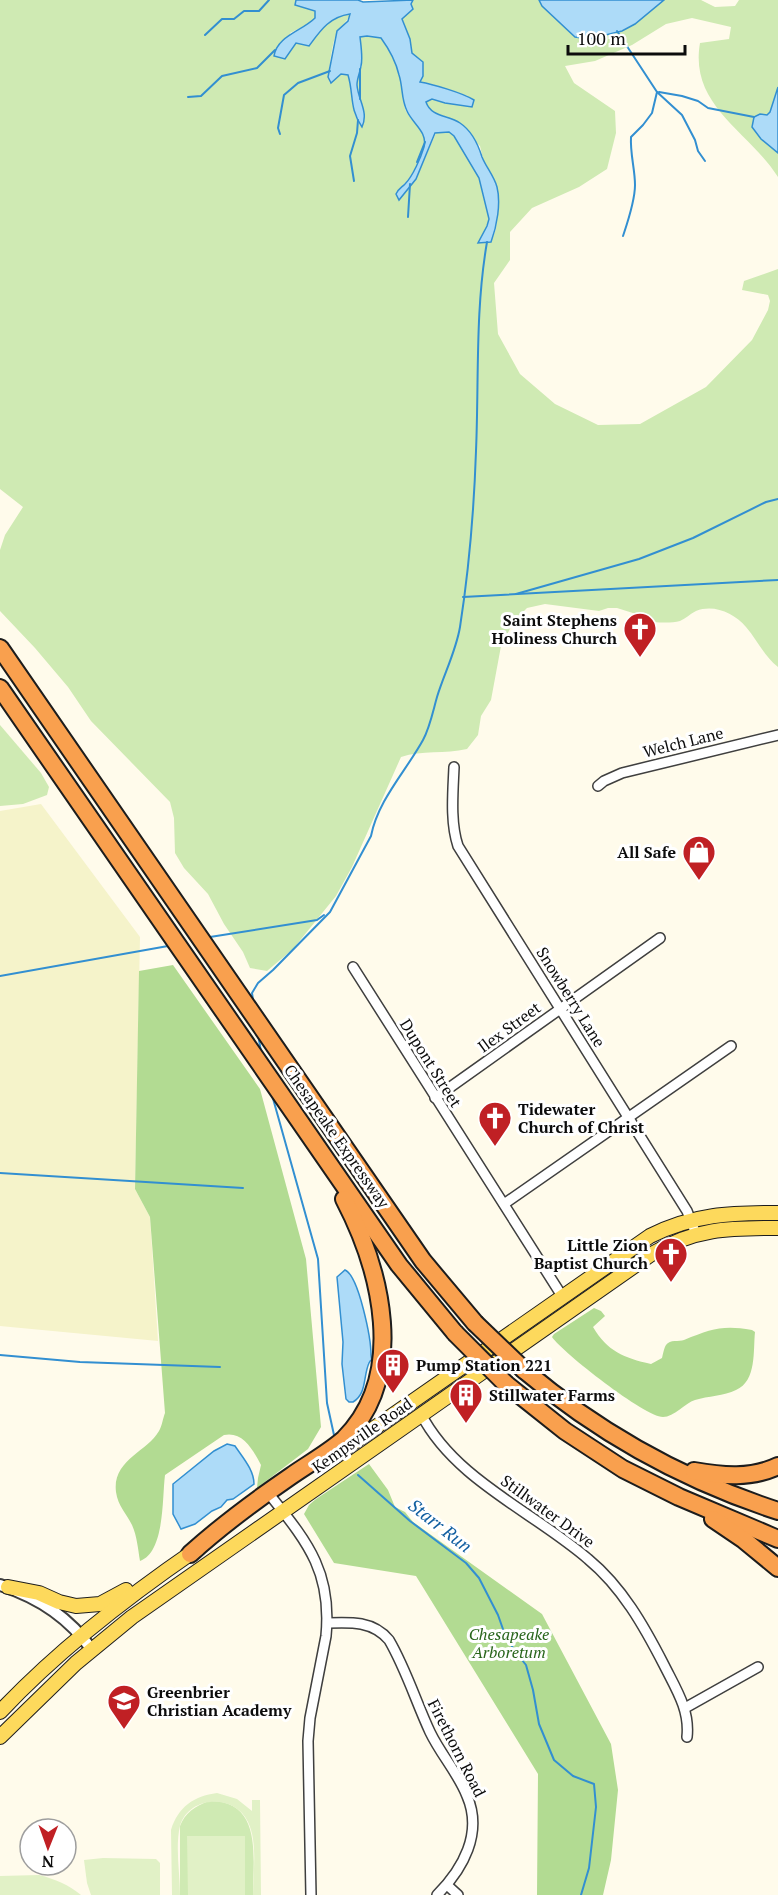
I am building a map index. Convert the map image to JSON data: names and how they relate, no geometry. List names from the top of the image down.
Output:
{
  "streets": {
    "highway": ["Chesapeake Expressway"],
    "main road": ["Kempsville Road"],
    "street": [
      "Welch Lane",
      "Snowberry Lane",
      "Ilex Street",
      "Dupont Street",
      "Stillwater Drive",
      "Firethorn Road"
    ]
  },
  "crossings": [
    ["Snowberry Lane", "Ilex Street"],
    ["Snowberry Lane", "Kempsville Road"],
    ["Ilex Street", "Dupont Street"],
    ["Dupont Street", "Kempsville Road"],
    ["Kempsville Road", "Stillwater Drive"]
  ],
  "water": ["Starr Run"],
  "parks": ["Chesapeake Arboretum"],
  "places": {
    "church": ["Saint Stephens Holiness Church", "Tidewater Church of Christ", "Little Zion Baptist Church"],
    "shop": ["All Safe"],
    "building": ["Pump Station 221", "Stillwater Farms"],
    "school or university": ["Greenbrier Christian Academy"]
  },
  "scale_bar": "100 m",
  "north": "bottom"
}
